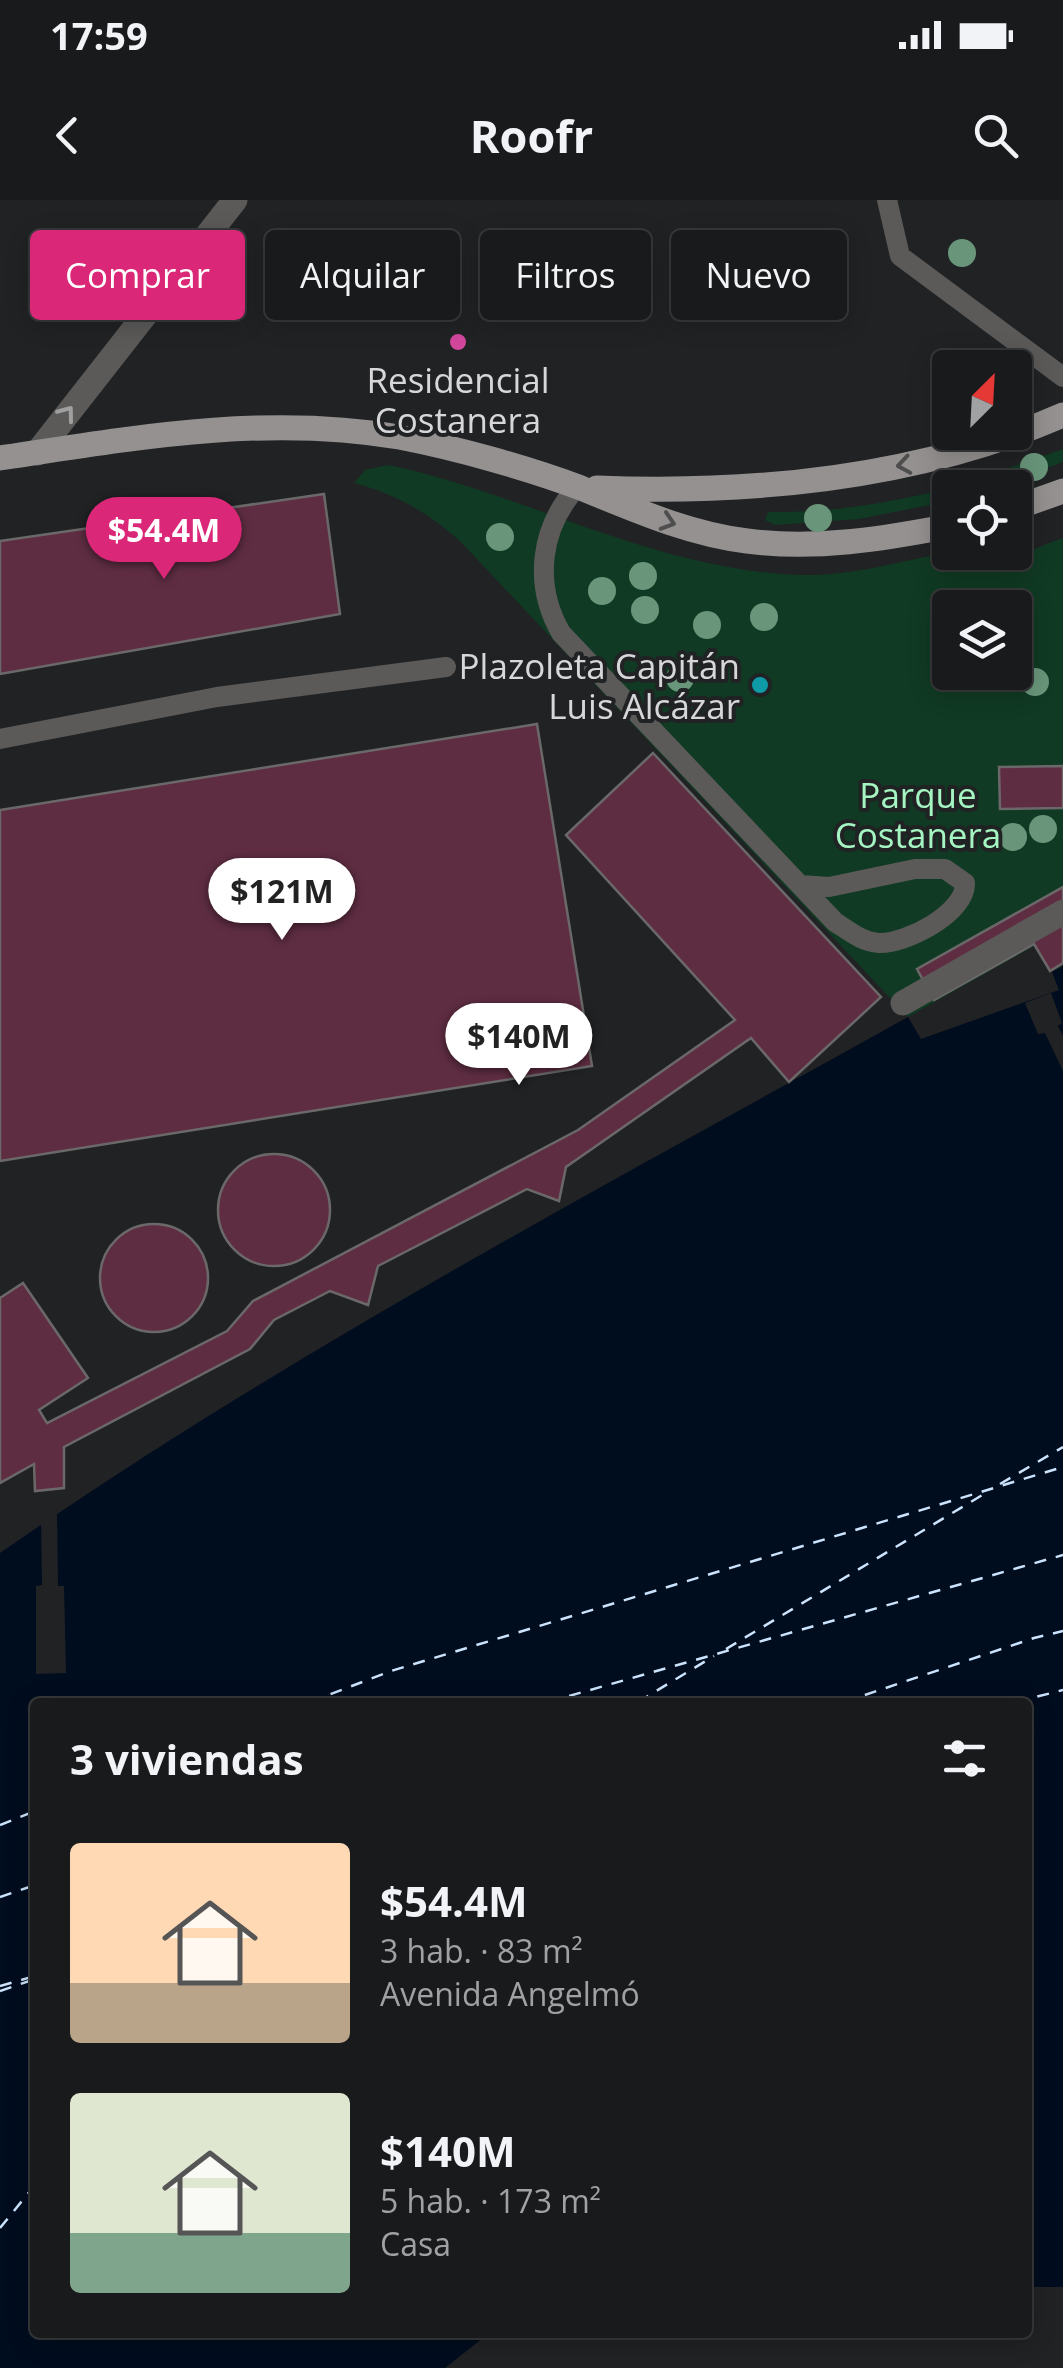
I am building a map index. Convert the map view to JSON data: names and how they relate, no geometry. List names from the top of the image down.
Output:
{
  "parks": ["Parque Costanera"],
  "places": ["Residencial Costanera", "Plazoleta Capitán Luis Alcázar"],
  "north": "top right",
  "page": {
    "status": "17:59",
    "header": "Roofr",
    "chip": [
      "Comprar",
      "Alquilar",
      "Filtros",
      "Nuevo"
    ],
    "price": ["$54.4M", "$121M", "$140M"],
    "heading": "3 viviendas",
    "list": [
      {
        "name": "$54.4M",
        "note": "3 hab. · 83 m² · Avenida Angelmó"
      },
      {
        "name": "$140M",
        "note": "5 hab. · 173 m² · Casa"
      }
    ]
  }
}
